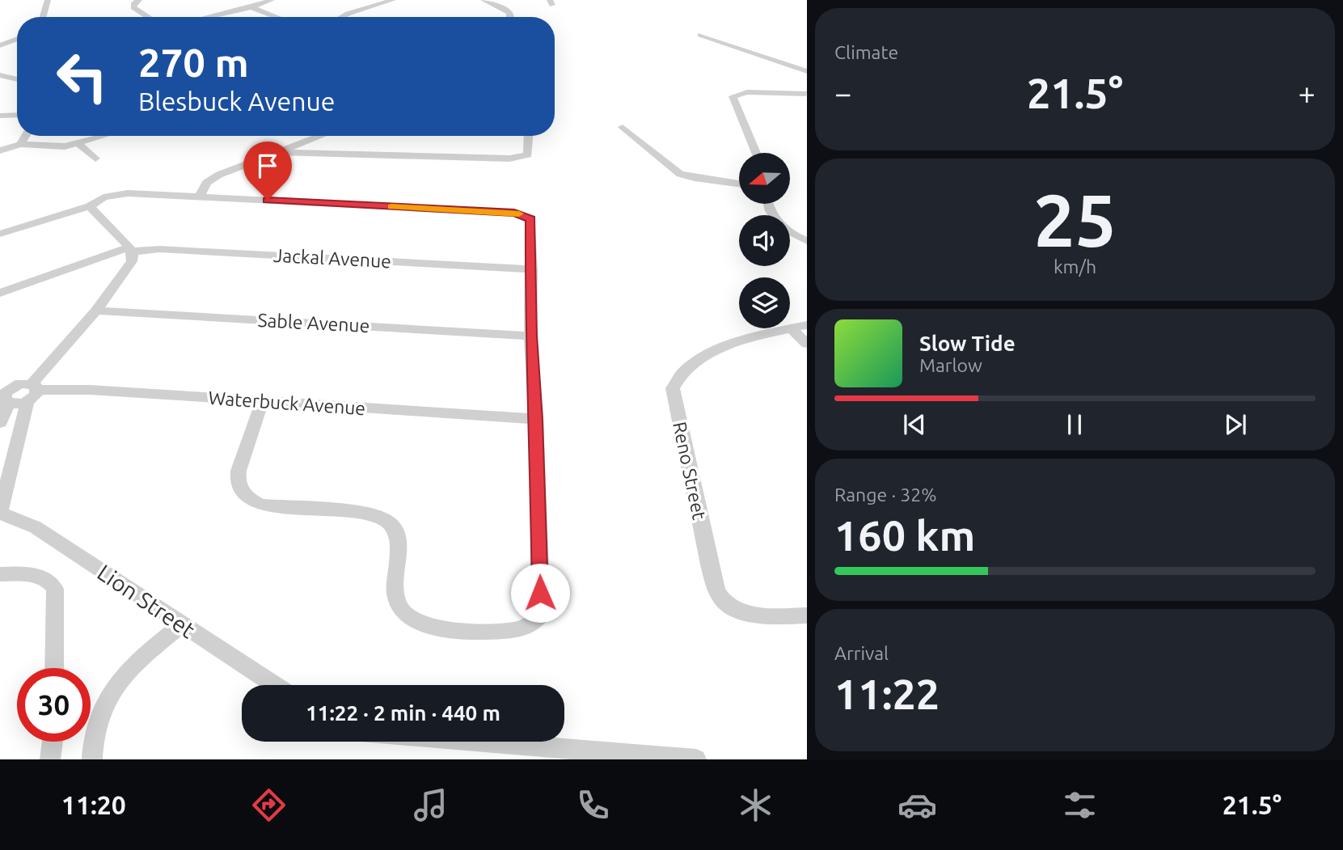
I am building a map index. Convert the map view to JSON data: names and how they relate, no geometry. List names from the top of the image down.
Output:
{
  "streets": {
    "street": [
      "Jackal Avenue",
      "Sable Avenue",
      "Waterbuck Avenue",
      "Reno Street",
      "Lion Street"
    ]
  },
  "north": "left",
  "page": {
    "tile": [
      "Climate",
      ["25", "km/h"],
      ["Range · 32%", "160 km"],
      ["Arrival", "11:22"]
    ],
    "turn": ["270 m", "Blesbuck Avenue"],
    "heat": ["−", "21.5°", "+"],
    "song": ["Slow Tide", "Marlow"],
    "limit": "30",
    "trip": "11:22 · 2 min · 440 m",
    "tabs": ["11:20", "21.5°"]
  }
}
